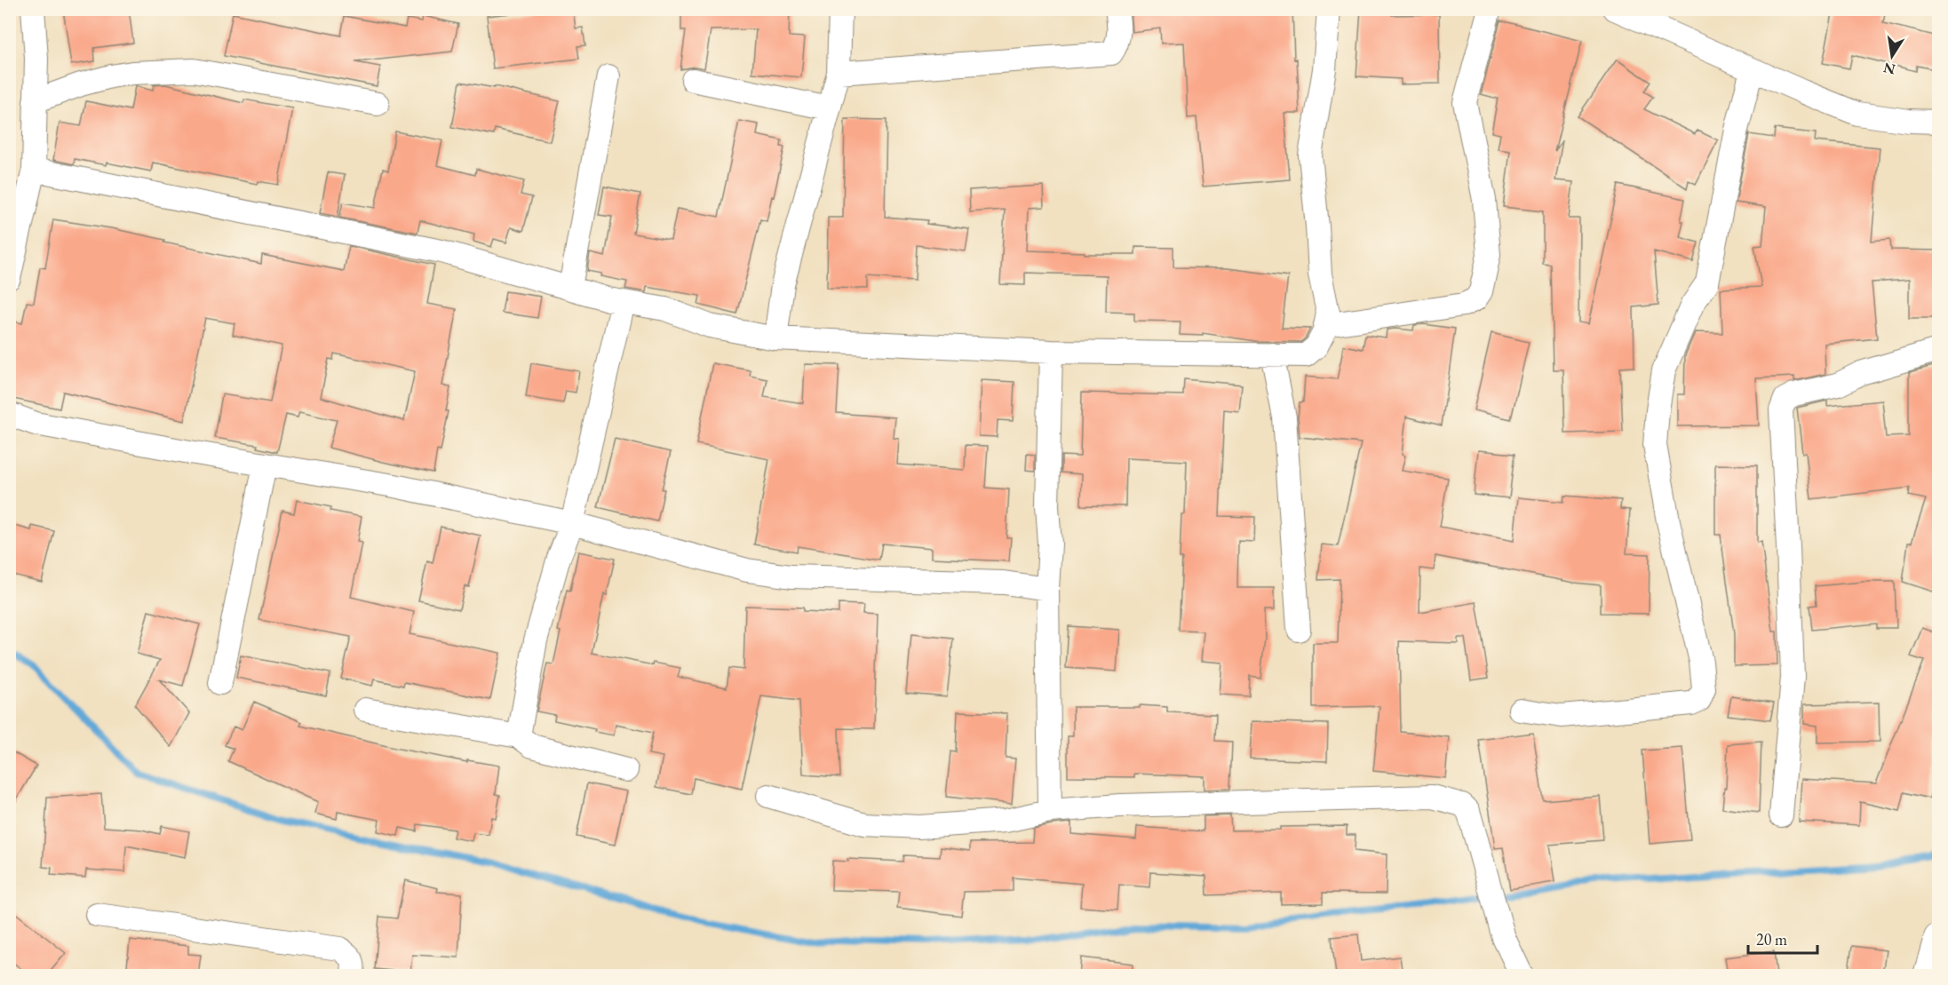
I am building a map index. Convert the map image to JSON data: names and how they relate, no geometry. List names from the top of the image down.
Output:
{
  "scale_bar": "20 m",
  "north": "bottom"
}
